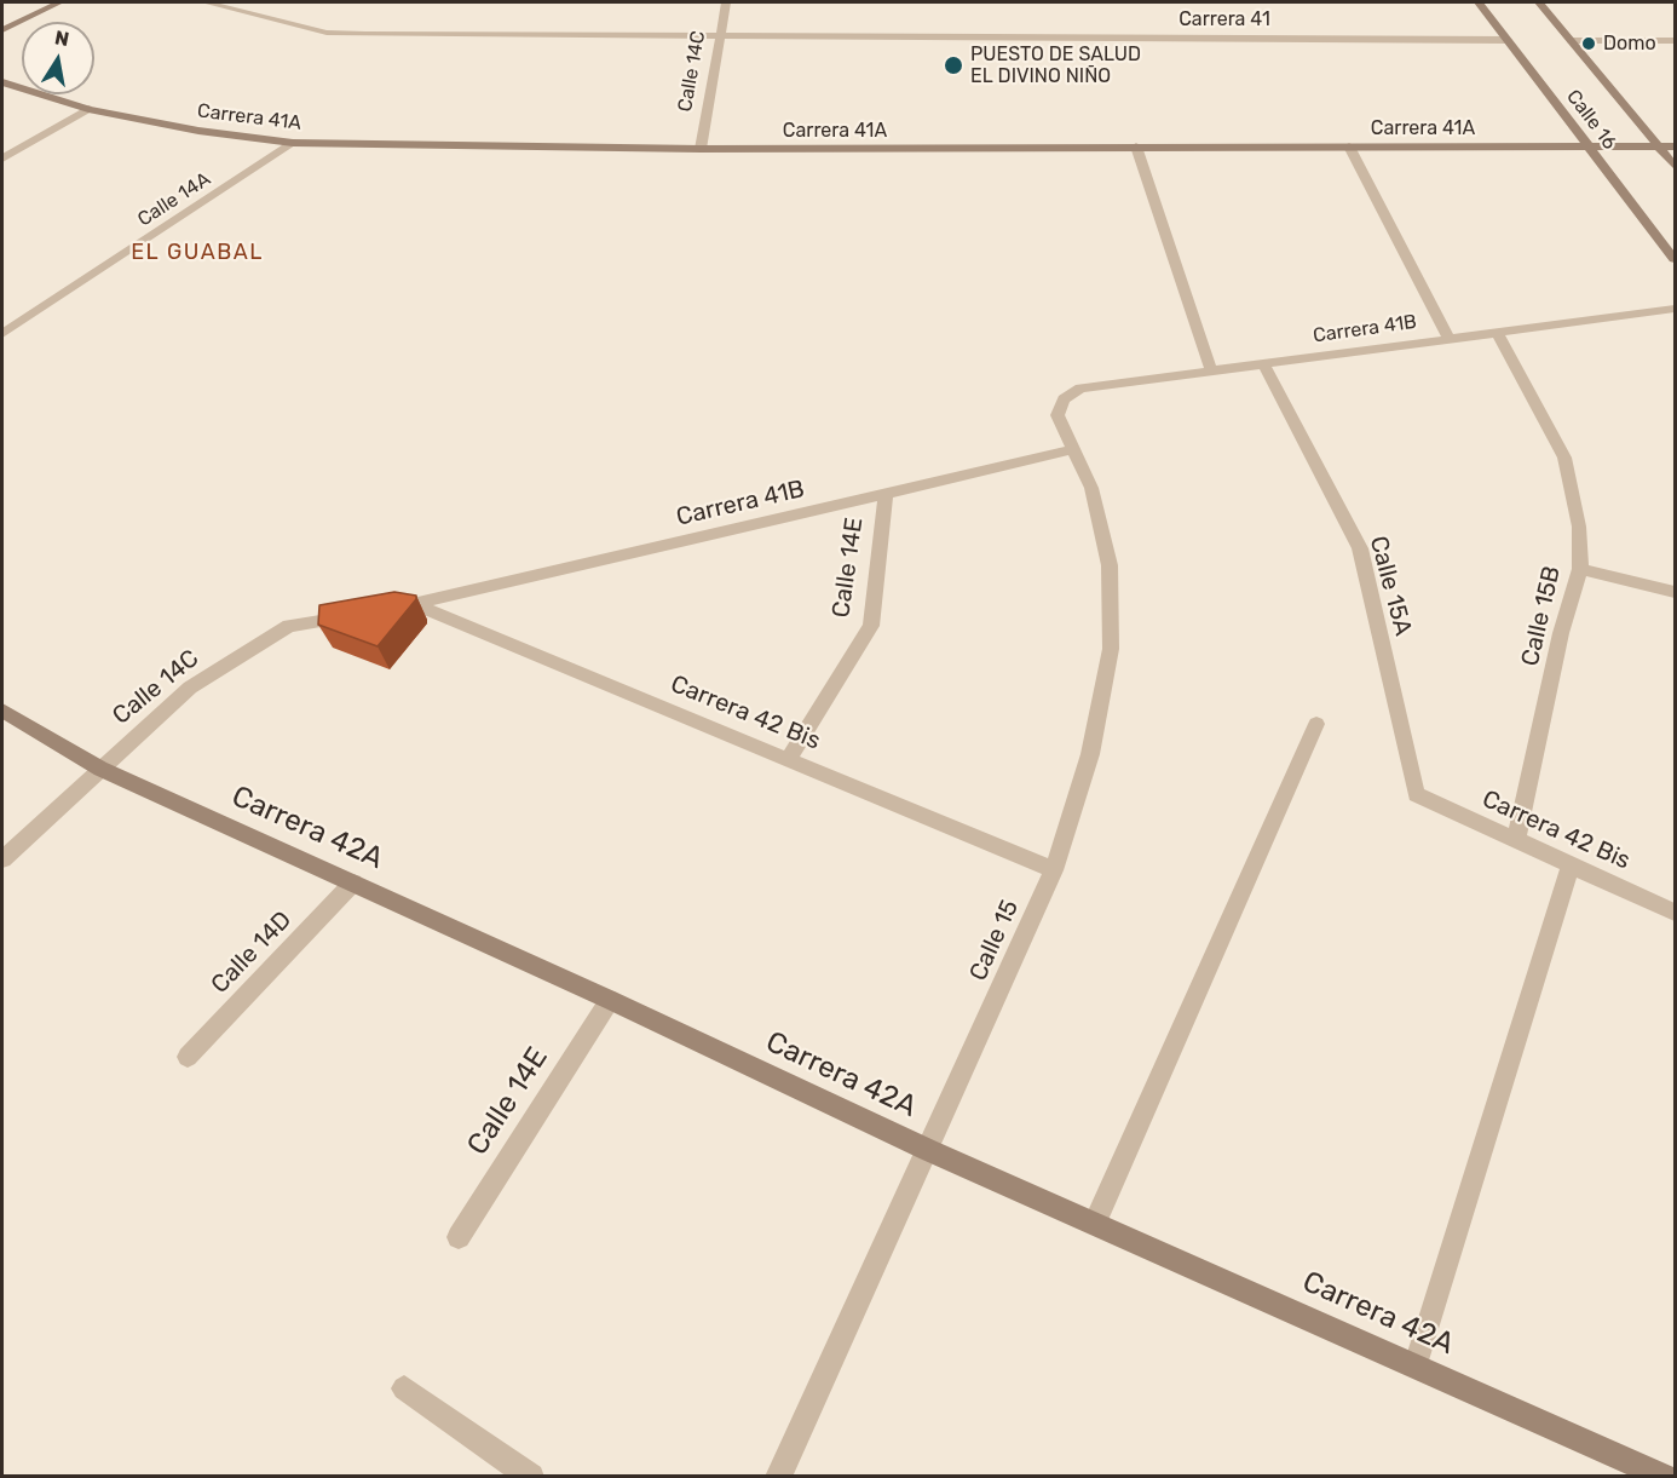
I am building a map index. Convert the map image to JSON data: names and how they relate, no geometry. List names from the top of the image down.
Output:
{
  "streets": {
    "street": [
      "Carrera 41",
      "Calle 14C",
      "Carrera 41A",
      "Calle 16",
      "Calle 14A",
      "Carrera 41B",
      "Calle 14E",
      "Calle 15A",
      "Calle 15B",
      "Carrera 42 Bis",
      "Carrera 42A",
      "Calle 15",
      "Calle 14D"
    ]
  },
  "crossings": [
    ["Carrera 41", "Calle 14C"],
    ["Carrera 41", "Calle 16"],
    ["Calle 14C", "Carrera 41A"],
    ["Calle 14C", "Carrera 41B"],
    ["Calle 14C", "Carrera 42 Bis"],
    ["Calle 14C", "Carrera 42A"],
    ["Carrera 41A", "Calle 16"],
    ["Carrera 41A", "Calle 14A"],
    ["Carrera 41B", "Calle 14E"],
    ["Carrera 41B", "Calle 15A"],
    ["Carrera 41B", "Calle 15B"],
    ["Carrera 41B", "Carrera 42 Bis"],
    ["Carrera 41B", "Calle 15"],
    ["Calle 14E", "Carrera 42 Bis"],
    ["Calle 14E", "Carrera 42A"],
    ["Calle 15A", "Carrera 42 Bis"],
    ["Calle 15B", "Carrera 42 Bis"],
    ["Carrera 42 Bis", "Calle 15"],
    ["Carrera 42A", "Calle 15"],
    ["Carrera 42A", "Calle 14D"]
  ],
  "districts": ["EL GUABAL"],
  "places": ["Domo", "PUESTO DE SALUD EL DIVINO NIÑO"],
  "north": "top"
}
